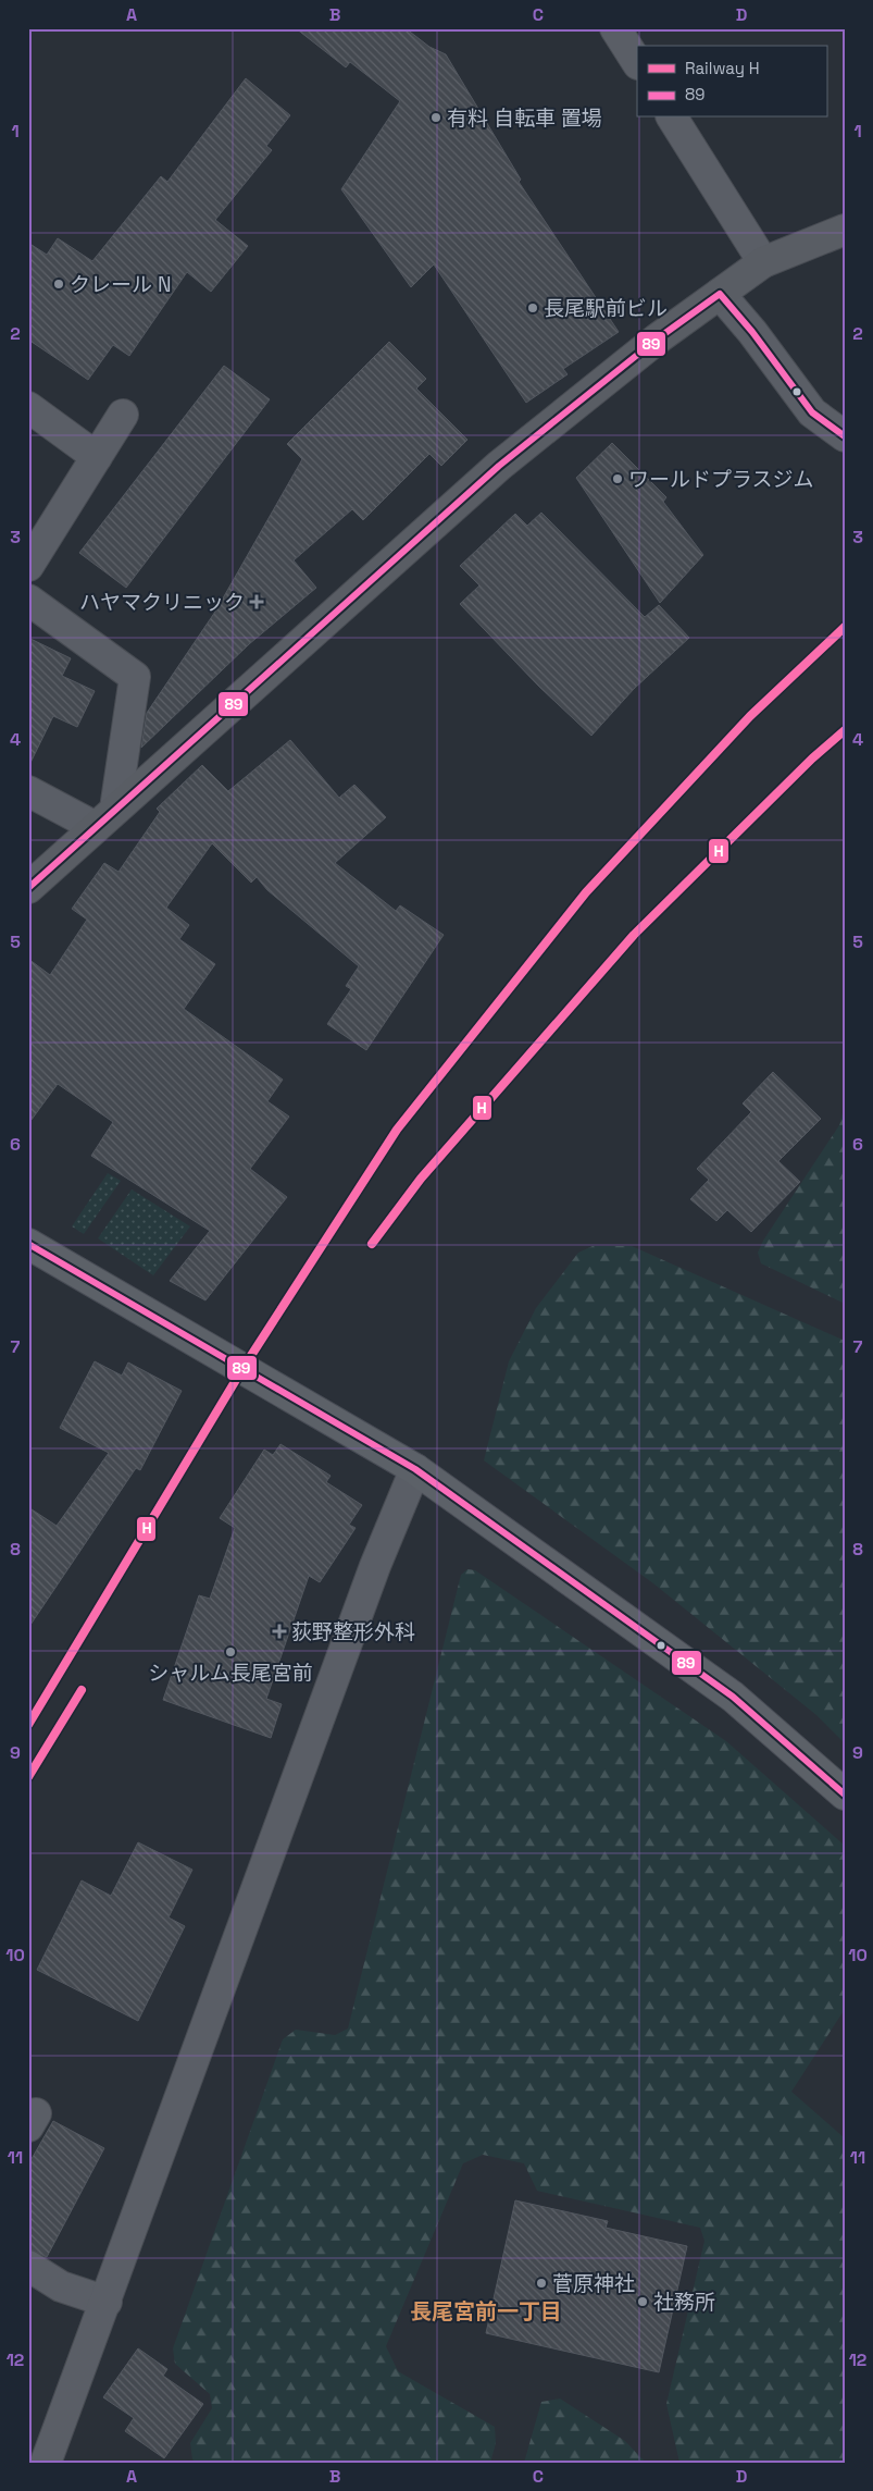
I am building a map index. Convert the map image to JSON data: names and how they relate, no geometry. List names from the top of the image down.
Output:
{
  "districts": ["長尾宮前一丁目"],
  "places": {
    "other": [
      "有料 自転車 置場",
      "クレール N",
      "長尾駅前ビル",
      "ワールドプラスジム",
      "シャルム長尾宮前",
      "菅原神社",
      "社務所"
    ],
    "health": ["ハヤマクリニック", "荻野整形外科"]
  },
  "lines": ["transit line 89", "rail line H"],
  "legend": ["Railway H", "89"],
  "grid": {
    "columns": [
      "A",
      "B",
      "C",
      "D"
    ],
    "rows": [
      "1",
      "2",
      "3",
      "4",
      "5",
      "6",
      "7",
      "8",
      "9",
      "10",
      "11",
      "12"
    ]
  }
}
